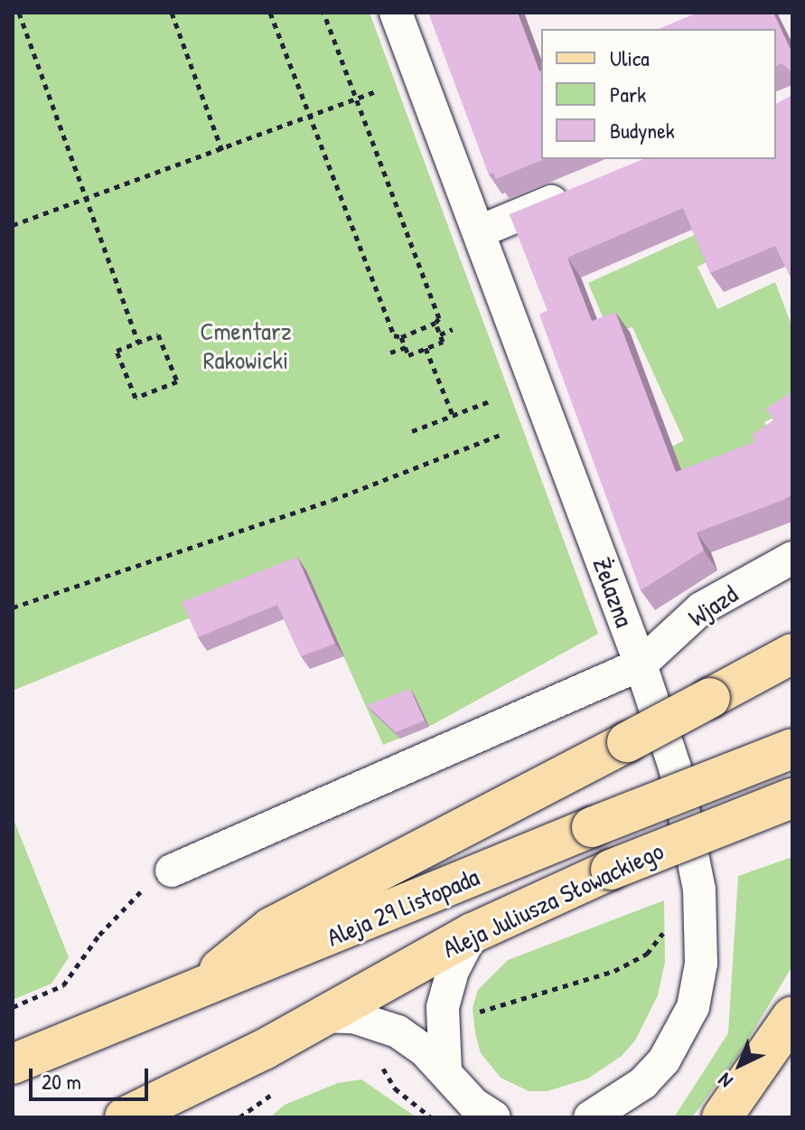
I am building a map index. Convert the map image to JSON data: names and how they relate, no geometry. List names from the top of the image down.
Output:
{
  "streets": {
    "main road": ["Aleja Juliusza Słowackiego", "Aleja 29 Listopada"],
    "street": ["Żelazna", "Wjazd"]
  },
  "crossings": [
    ["Żelazna", "Wjazd"]
  ],
  "parks": ["Cmentarz Rakowicki"],
  "legend": ["Ulica", "Park", "Budynek"],
  "scale_bar": "20 m",
  "north": "bottom left"
}
